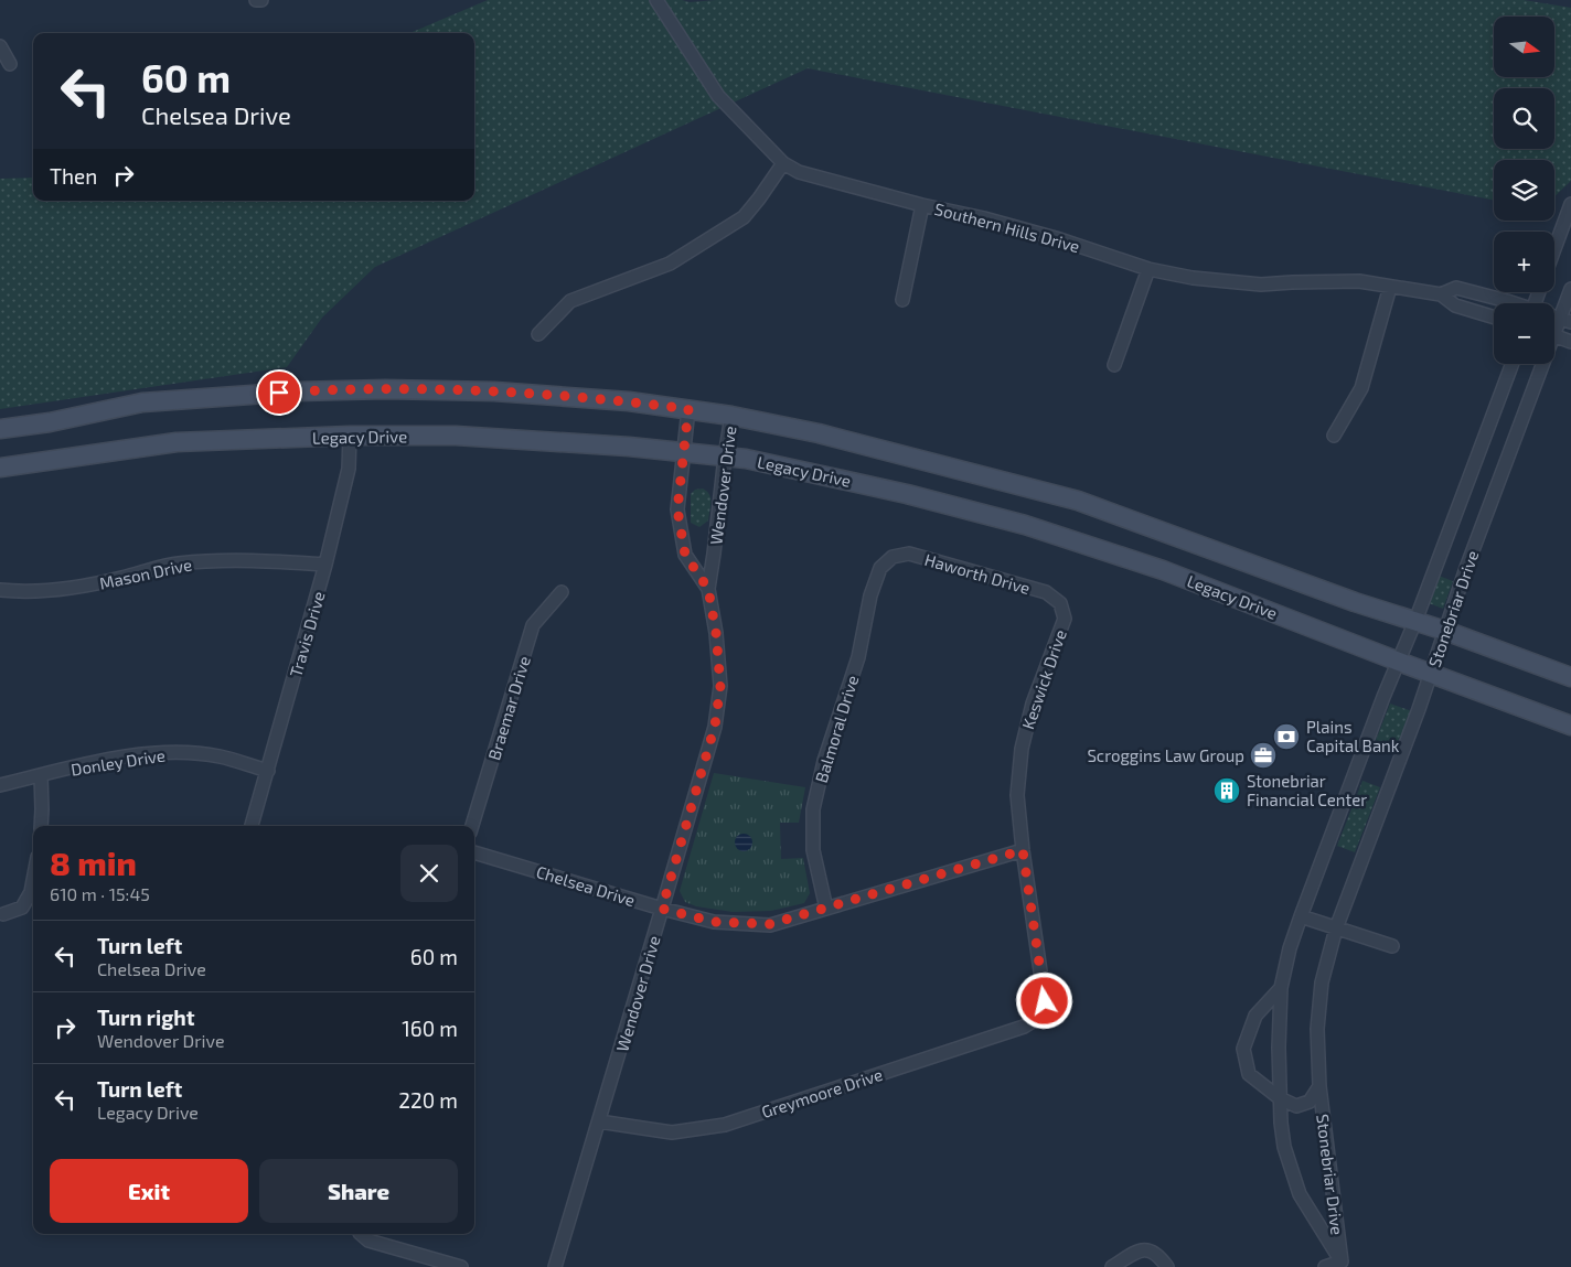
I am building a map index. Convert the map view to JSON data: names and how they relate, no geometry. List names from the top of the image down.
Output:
{
  "streets": {
    "main road": ["Legacy Drive"],
    "street": [
      "Southern Hills Drive",
      "Wendover Drive",
      "Mason Drive",
      "Haworth Drive",
      "Stonebriar Drive",
      "Travis Drive",
      "Keswick Drive",
      "Braemar Drive",
      "Balmoral Drive",
      "Donley Drive",
      "Chelsea Drive",
      "Greymoore Drive"
    ]
  },
  "crossings": [
    ["Legacy Drive", "Wendover Drive"],
    ["Legacy Drive", "Stonebriar Drive"],
    ["Legacy Drive", "Travis Drive"],
    ["Wendover Drive", "Chelsea Drive"],
    ["Wendover Drive", "Greymoore Drive"],
    ["Mason Drive", "Travis Drive"],
    ["Haworth Drive", "Keswick Drive"],
    ["Haworth Drive", "Balmoral Drive"],
    ["Travis Drive", "Donley Drive"],
    ["Keswick Drive", "Chelsea Drive"],
    ["Keswick Drive", "Greymoore Drive"],
    ["Balmoral Drive", "Chelsea Drive"]
  ],
  "places": {
    "bank": ["Plains Capital Bank"],
    "office": ["Scroggins Law Group"],
    "building": ["Stonebriar Financial Center"]
  },
  "north": "right",
  "page": {
    "map_buttons": ["+", "−"],
    "turn": ["60 m", "Chelsea Drive"],
    "then": "Then",
    "heading": ["8 min", "610 m · 15:45"],
    "list": [
      {
        "name": "Turn left",
        "note": "Chelsea Drive",
        "value": "60 m"
      },
      {
        "name": "Turn right",
        "note": "Wendover Drive",
        "value": "160 m"
      },
      {
        "name": "Turn left",
        "note": "Legacy Drive",
        "value": "220 m"
      }
    ],
    "buttons": ["Exit", "Share"]
  }
}
